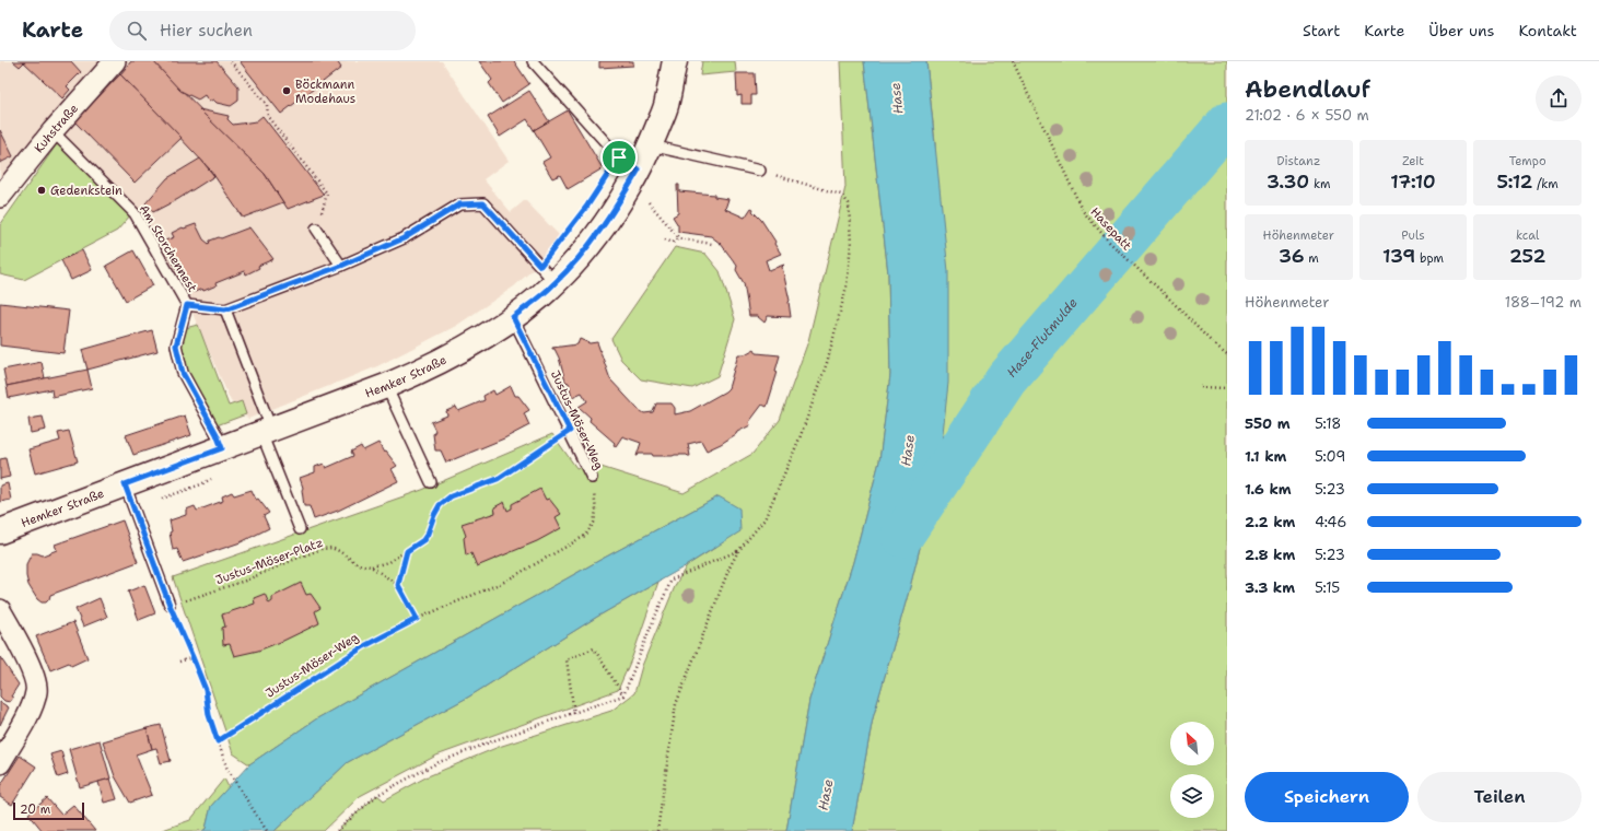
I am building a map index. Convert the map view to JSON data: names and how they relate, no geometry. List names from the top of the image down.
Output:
{
  "streets": {
    "main road": ["Hemker Straße"],
    "street": ["Kuhstraße"],
    "lane": ["Am Storchennest", "Justus-Möser-Weg"],
    "path": ["Hasepatt", "Justus-Möser-Platz"]
  },
  "crossings": [
    ["Kuhstraße", "Am Storchennest"],
    ["Am Storchennest", "Hemker Straße"],
    ["Hemker Straße", "Justus-Möser-Weg"],
    ["Justus-Möser-Weg", "Justus-Möser-Platz"]
  ],
  "water": ["Hase", "Hase-Flutmulde"],
  "places": ["Böckmann Modehaus", "Gedenkstein"],
  "scale_bar": "20 m",
  "north": "top left",
  "page": {
    "header": "Karte",
    "search": "Hier suchen",
    "nav": [
      "Start",
      "Karte",
      "Über uns",
      "Kontakt"
    ],
    "heading": ["Abendlauf", "21:02 · 6 × 550 m"],
    "stats": [
      ["Distanz", "3.30 km"],
      ["Zeit", "17:10"],
      ["Tempo", "5:12 /km"],
      ["Höhenmeter", "36 m"],
      ["Puls", "139 bpm"],
      ["kcal", "252"]
    ],
    "chart": ["Höhenmeter", "188–192 m"],
    "list": [
      {
        "name": "550 m",
        "note": "5:18"
      },
      {
        "name": "1.1 km",
        "note": "5:09"
      },
      {
        "name": "1.6 km",
        "note": "5:23"
      },
      {
        "name": "2.2 km",
        "note": "4:46"
      },
      {
        "name": "2.8 km",
        "note": "5:23"
      },
      {
        "name": "3.3 km",
        "note": "5:15"
      }
    ],
    "buttons": ["Speichern", "Teilen"],
    "scale": "20 m"
  }
}
